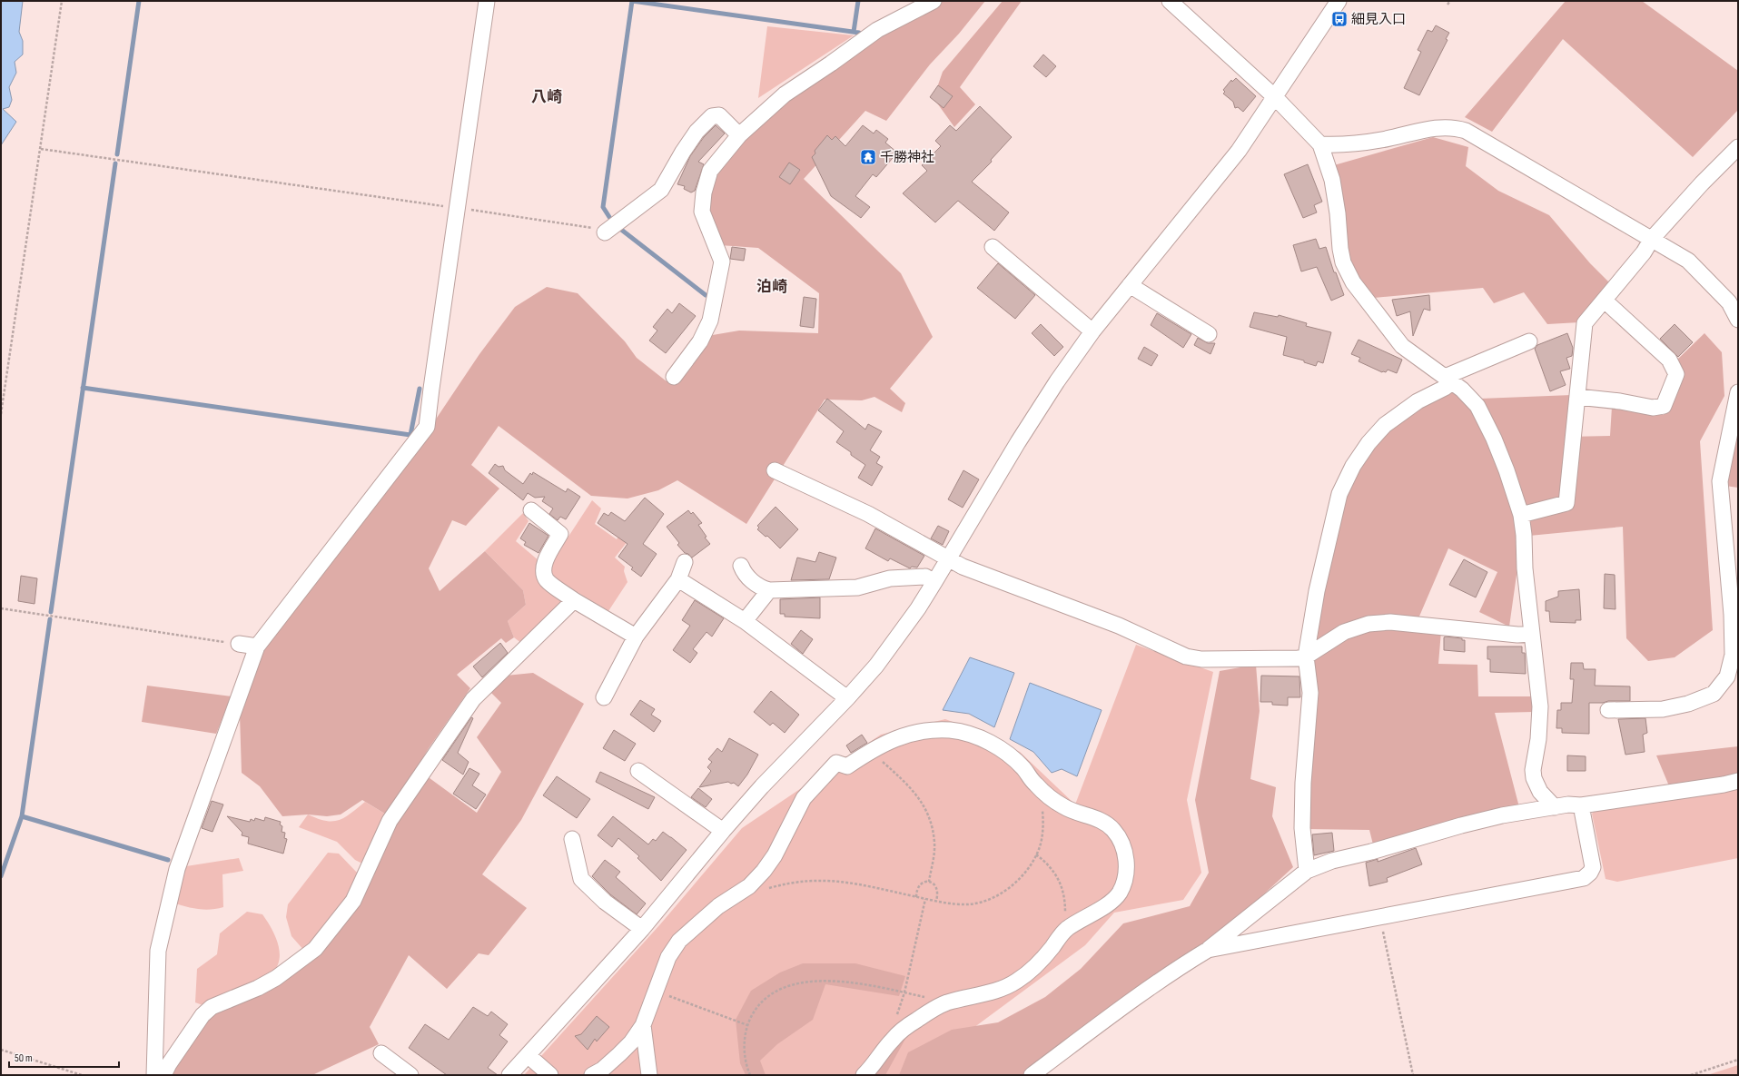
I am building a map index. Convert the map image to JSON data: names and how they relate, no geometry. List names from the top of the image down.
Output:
{
  "districts": ["八崎", "泊崎"],
  "places": {
    "bus stop": ["細見入口"],
    "temple": ["千勝神社"]
  },
  "scale_bar": "50 m"
}
